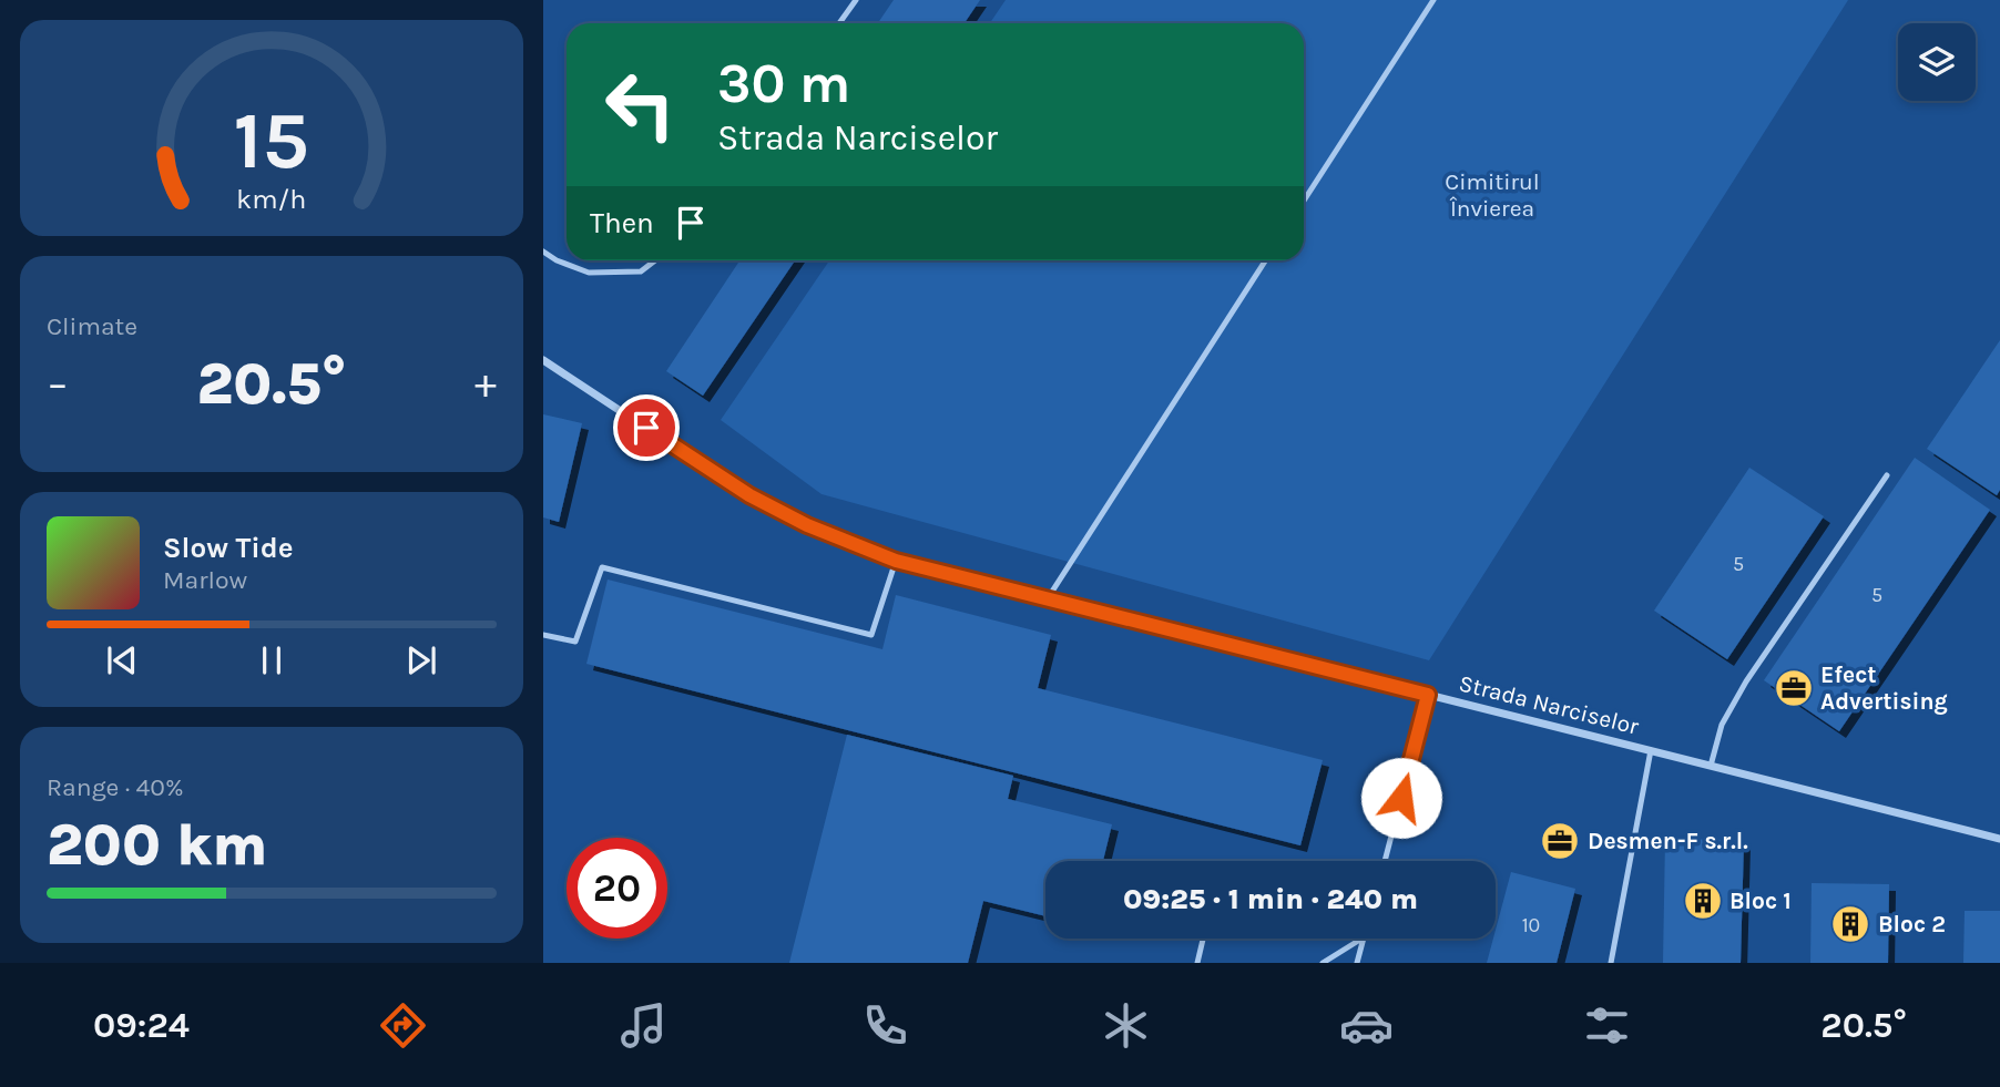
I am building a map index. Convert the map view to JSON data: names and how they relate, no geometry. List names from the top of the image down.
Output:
{
  "streets": {
    "street": ["Strada Narciselor"]
  },
  "parks": ["Cimitirul Învierea"],
  "places": {
    "office": ["Efect Advertising", "Desmen-F s.r.l."],
    "building": ["Bloc 1", "Bloc 2"]
  },
  "house_numbers": ["5", "5", "10"],
  "page": {
    "turn": ["30 m", "Strada Narciselor"],
    "then": "Then",
    "tile": [
      "Climate",
      ["Range · 40%", "200 km"]
    ],
    "heat": ["−", "20.5°", "+"],
    "song": ["Slow Tide", "Marlow"],
    "limit": "20",
    "trip": "09:25 · 1 min · 240 m",
    "tabs": ["09:24", "20.5°"],
    "gauge": ["15", "km/h"]
  }
}
